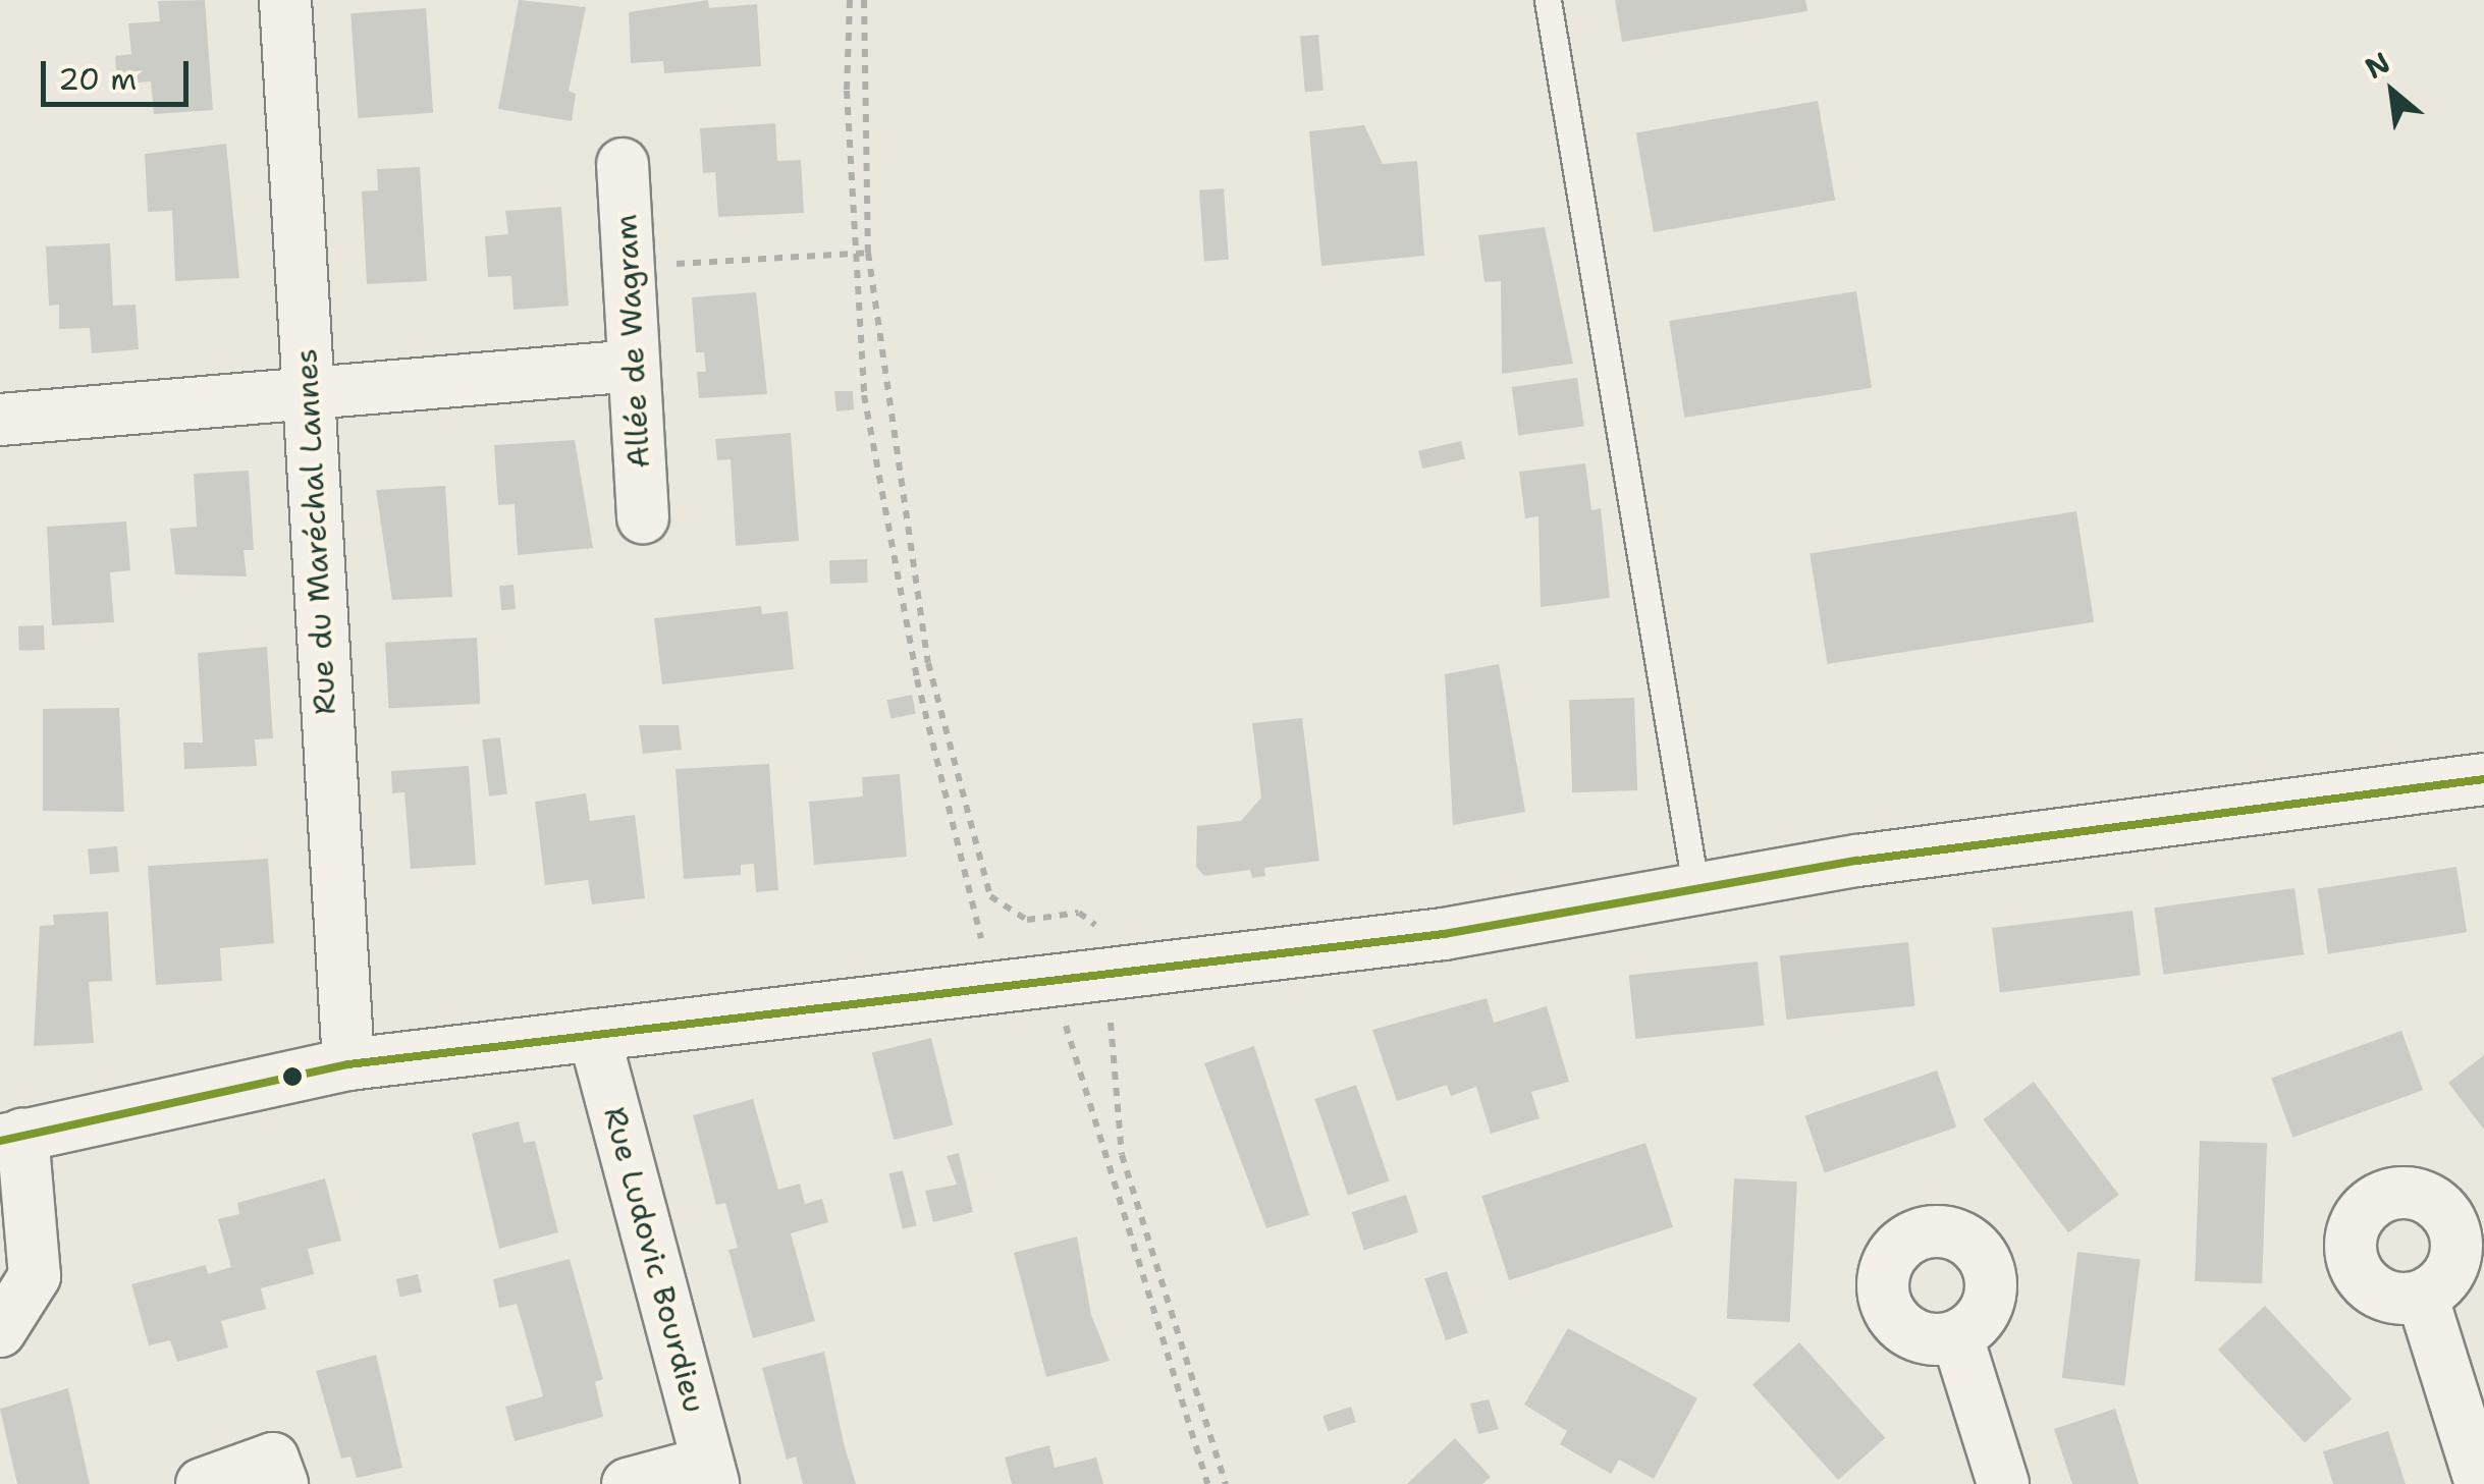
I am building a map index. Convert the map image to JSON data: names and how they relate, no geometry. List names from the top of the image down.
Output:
{
  "streets": {
    "street": ["Allée de Wagram", "Rue du Maréchal Lannes", "Rue Ludovic Bourdieu"]
  },
  "scale_bar": "20 m",
  "north": "top left"
}
